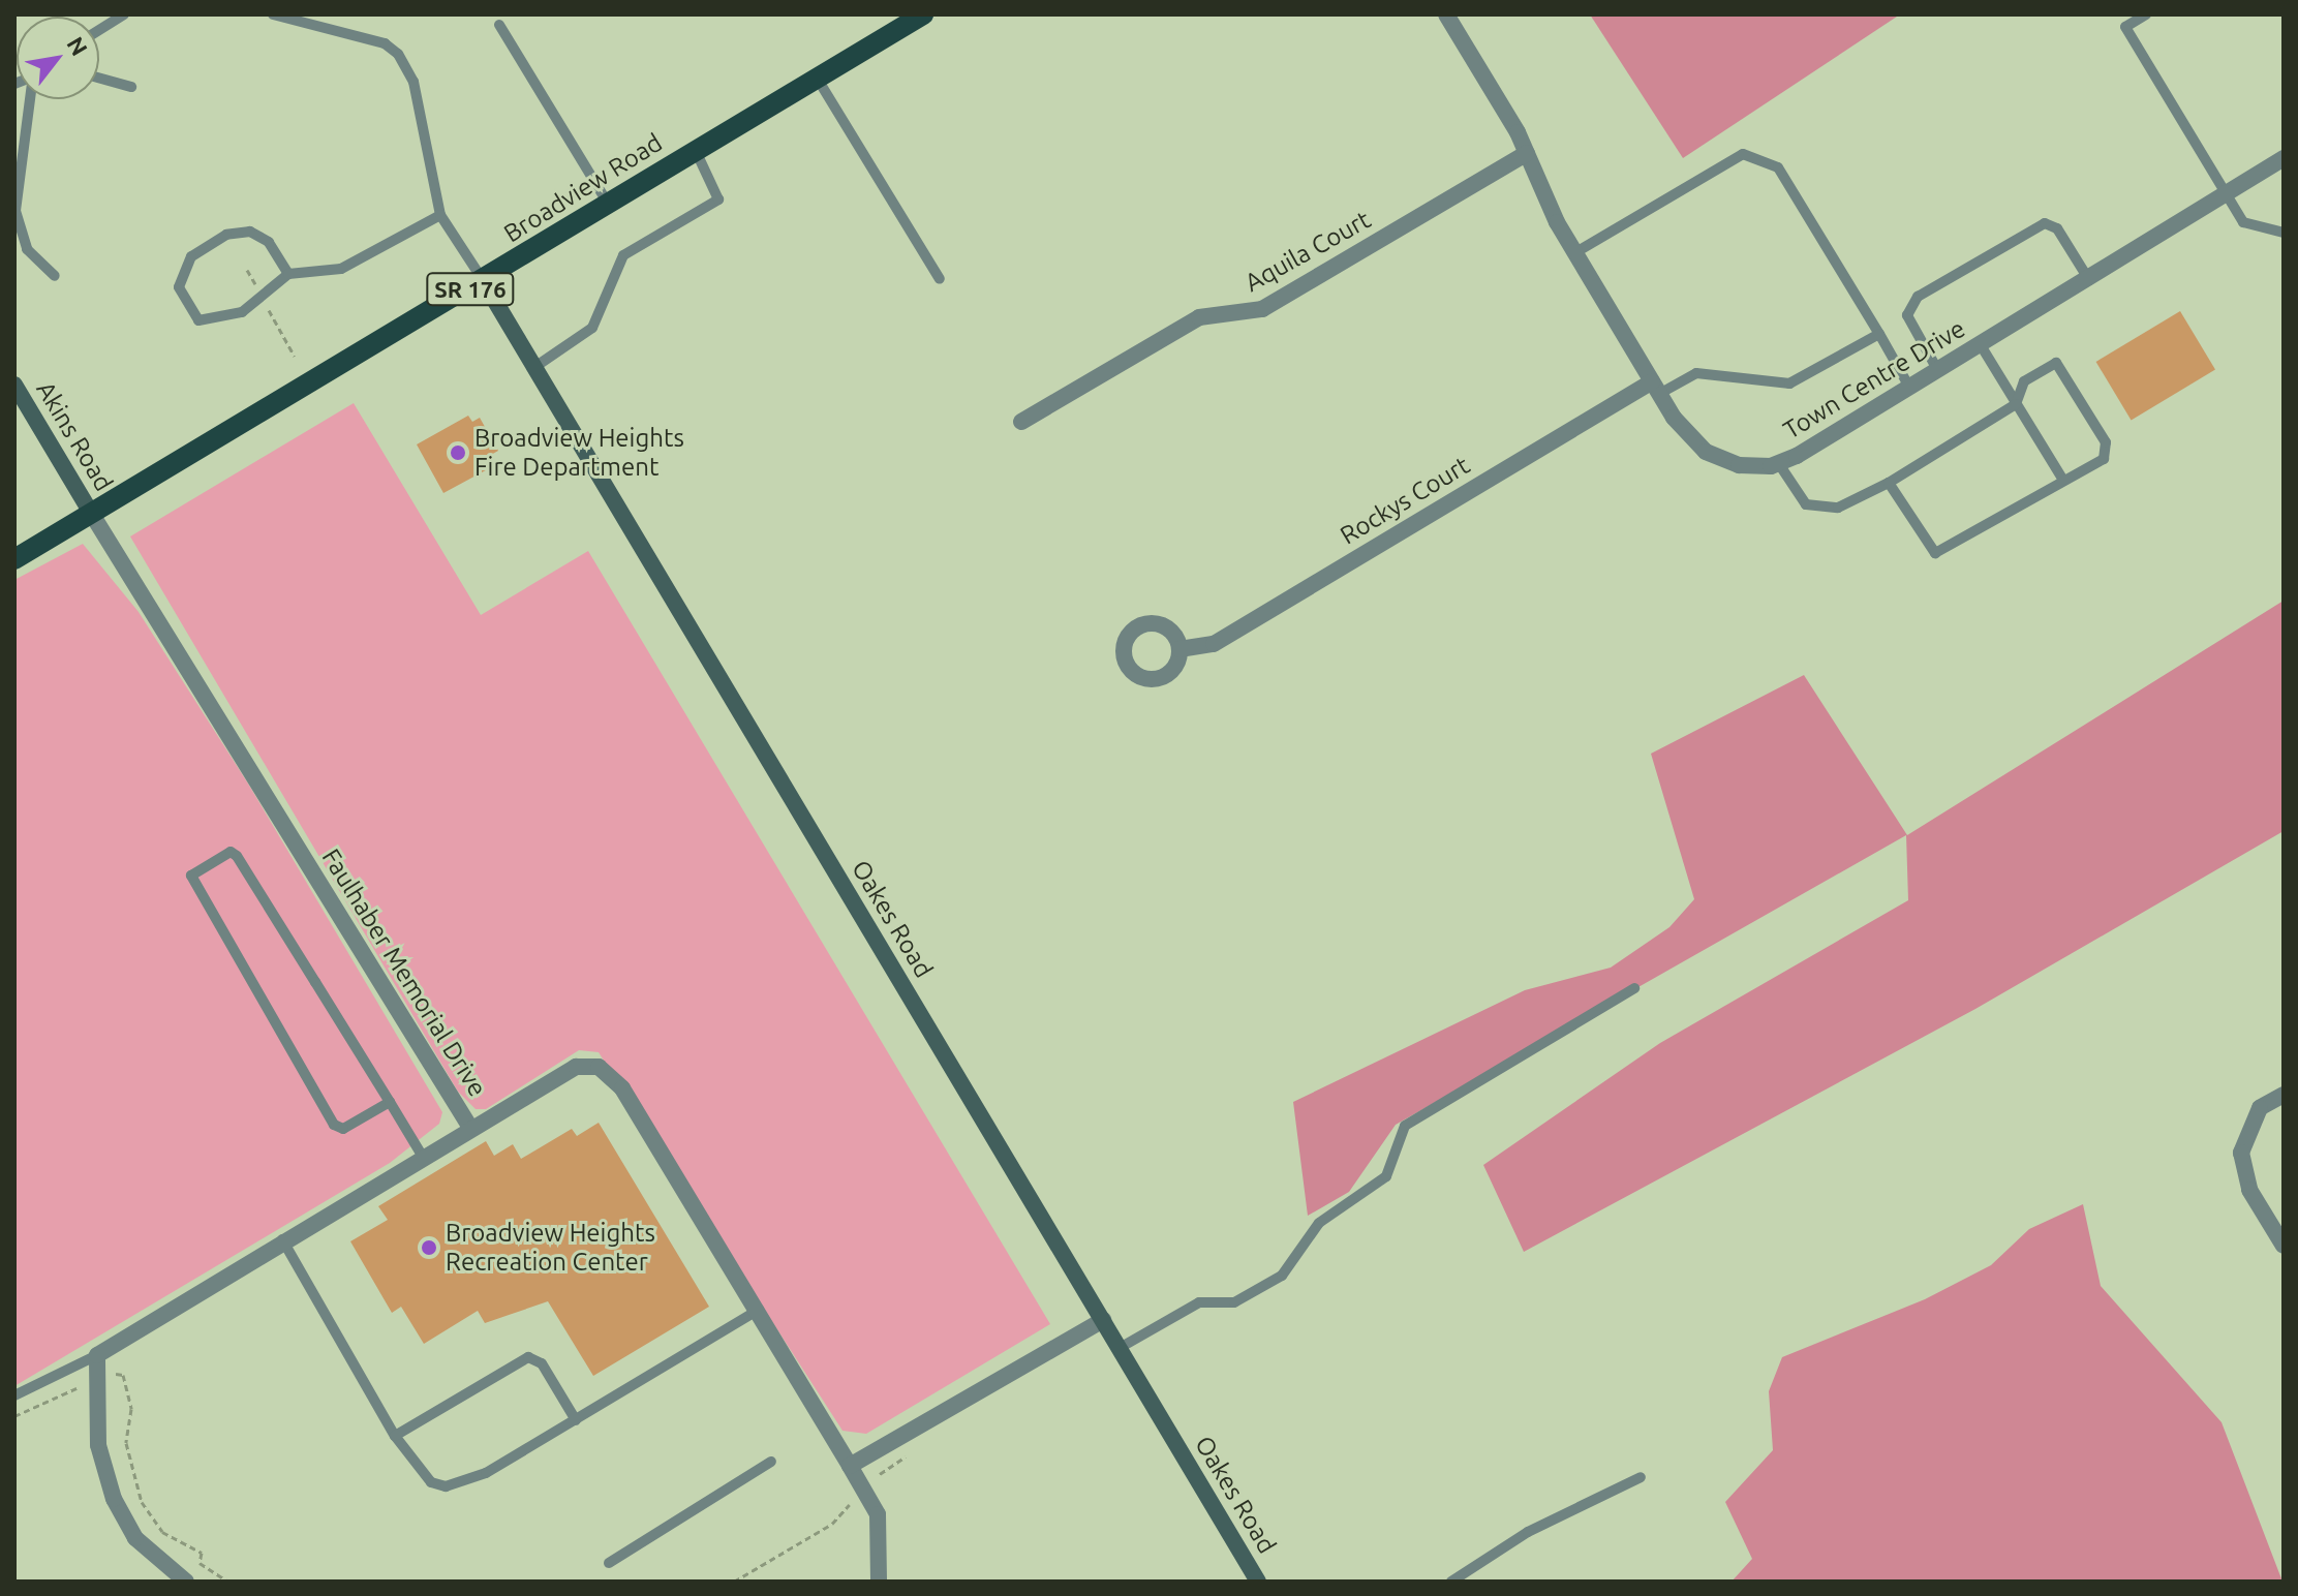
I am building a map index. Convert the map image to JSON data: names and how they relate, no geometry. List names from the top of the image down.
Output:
{
  "streets": {
    "main road": ["Broadview Road", "SR 176"],
    "street": [
      "Aquila Court",
      "Town Centre Drive",
      "Akins Road",
      "Rockys Court",
      "Oakes Road",
      "Faulhaber Memorial Drive"
    ]
  },
  "crossings": [
    ["Broadview Road", "Akins Road"],
    ["Broadview Road", "Oakes Road"],
    ["Broadview Road", "Faulhaber Memorial Drive"],
    ["Aquila Court", "Town Centre Drive"],
    ["Town Centre Drive", "Rockys Court"],
    ["Akins Road", "Faulhaber Memorial Drive"]
  ],
  "places": ["Broadview Heights Fire Department", "Broadview Heights Recreation Center"],
  "north": "top right"
}
